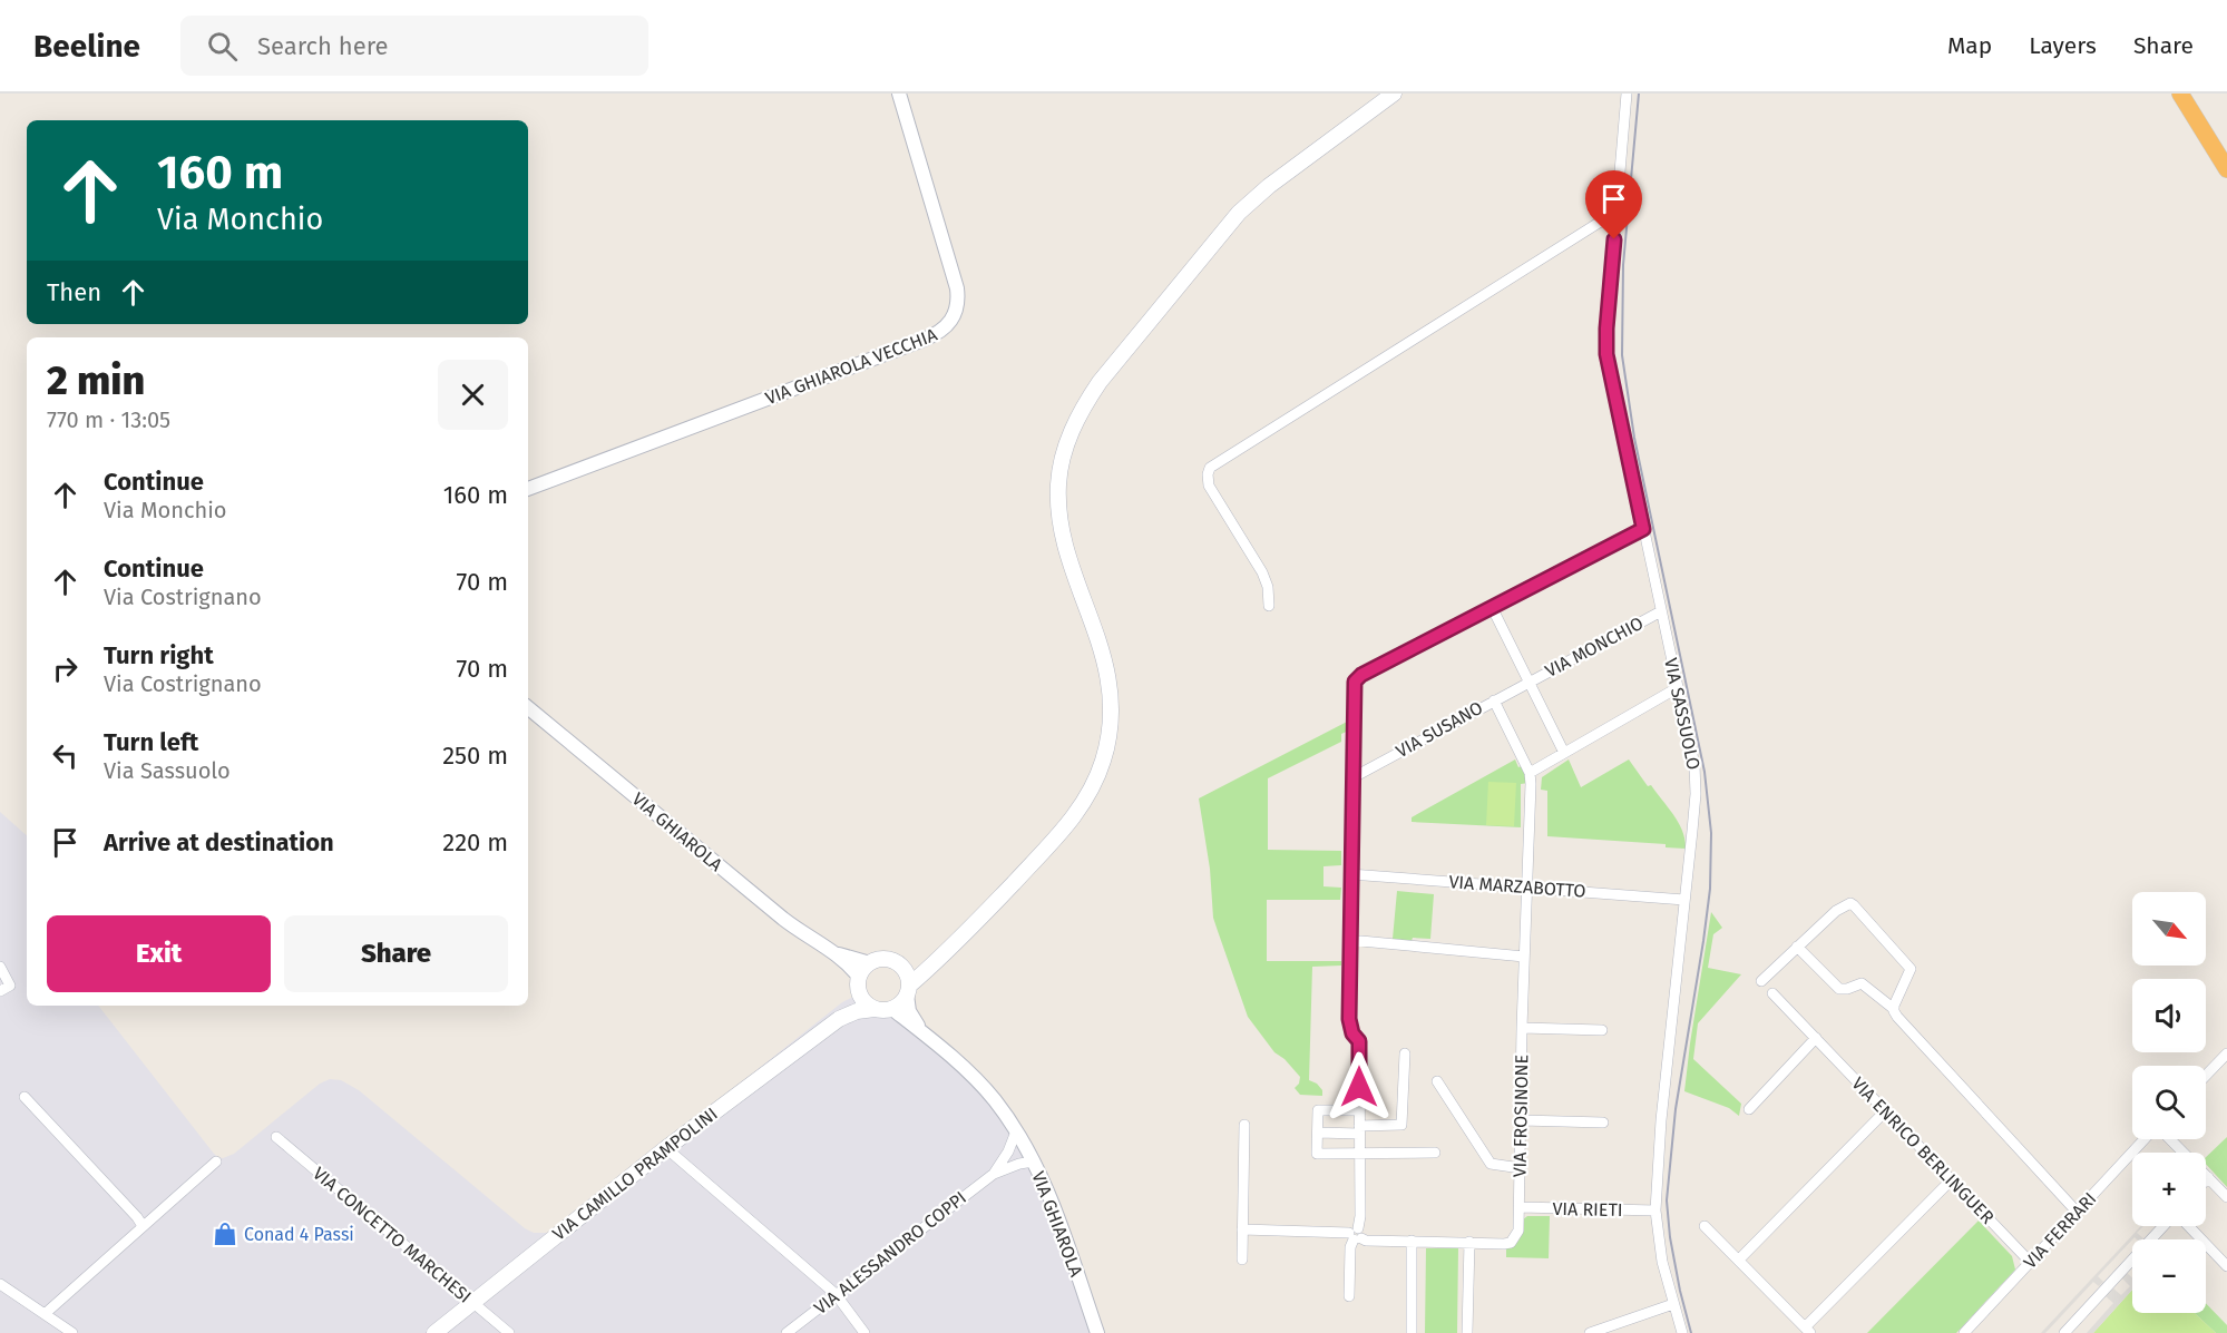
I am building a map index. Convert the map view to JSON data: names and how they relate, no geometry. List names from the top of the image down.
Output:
{
  "streets": {
    "main road": ["VIA CAMILLO PRAMPOLINI"],
    "street": [
      "VIA GHIAROLA VECCHIA",
      "VIA MONCHIO",
      "VIA SASSUOLO",
      "VIA SUSANO",
      "VIA GHIAROLA",
      "VIA MARZABOTTO",
      "VIA FROSINONE",
      "VIA ENRICO BERLINGUER",
      "VIA RIETI",
      "VIA FERRARI",
      "VIA CONCETTO MARCHESI",
      "VIA ALESSANDRO COPPI"
    ]
  },
  "crossings": [
    ["VIA MONCHIO", "VIA SASSUOLO"],
    ["VIA MONCHIO", "VIA SUSANO"],
    ["VIA SASSUOLO", "VIA MARZABOTTO"],
    ["VIA SASSUOLO", "VIA RIETI"],
    ["VIA GHIAROLA", "VIA CAMILLO PRAMPOLINI"],
    ["VIA GHIAROLA", "VIA ALESSANDRO COPPI"],
    ["VIA MARZABOTTO", "VIA FROSINONE"],
    ["VIA FROSINONE", "VIA RIETI"],
    ["VIA ENRICO BERLINGUER", "VIA FERRARI"],
    ["VIA CAMILLO PRAMPOLINI", "VIA CONCETTO MARCHESI"]
  ],
  "places": {
    "shop": ["Conad 4 Passi"]
  },
  "north": "bottom right",
  "page": {
    "header": "Beeline",
    "search": "Search here",
    "nav": ["Map", "Layers", "Share"],
    "turn": ["160 m", "Via Monchio"],
    "then": "Then",
    "heading": ["2 min", "770 m · 13:05"],
    "list": [
      {
        "name": "Continue",
        "note": "Via Monchio",
        "value": "160 m"
      },
      {
        "name": "Continue",
        "note": "Via Costrignano",
        "value": "70 m"
      },
      {
        "name": "Turn right",
        "note": "Via Costrignano",
        "value": "70 m"
      },
      {
        "name": "Turn left",
        "note": "Via Sassuolo",
        "value": "250 m"
      },
      {
        "name": "Arrive at destination",
        "value": "220 m"
      }
    ],
    "map_buttons": ["+", "−"],
    "buttons": ["Exit", "Share"]
  }
}
